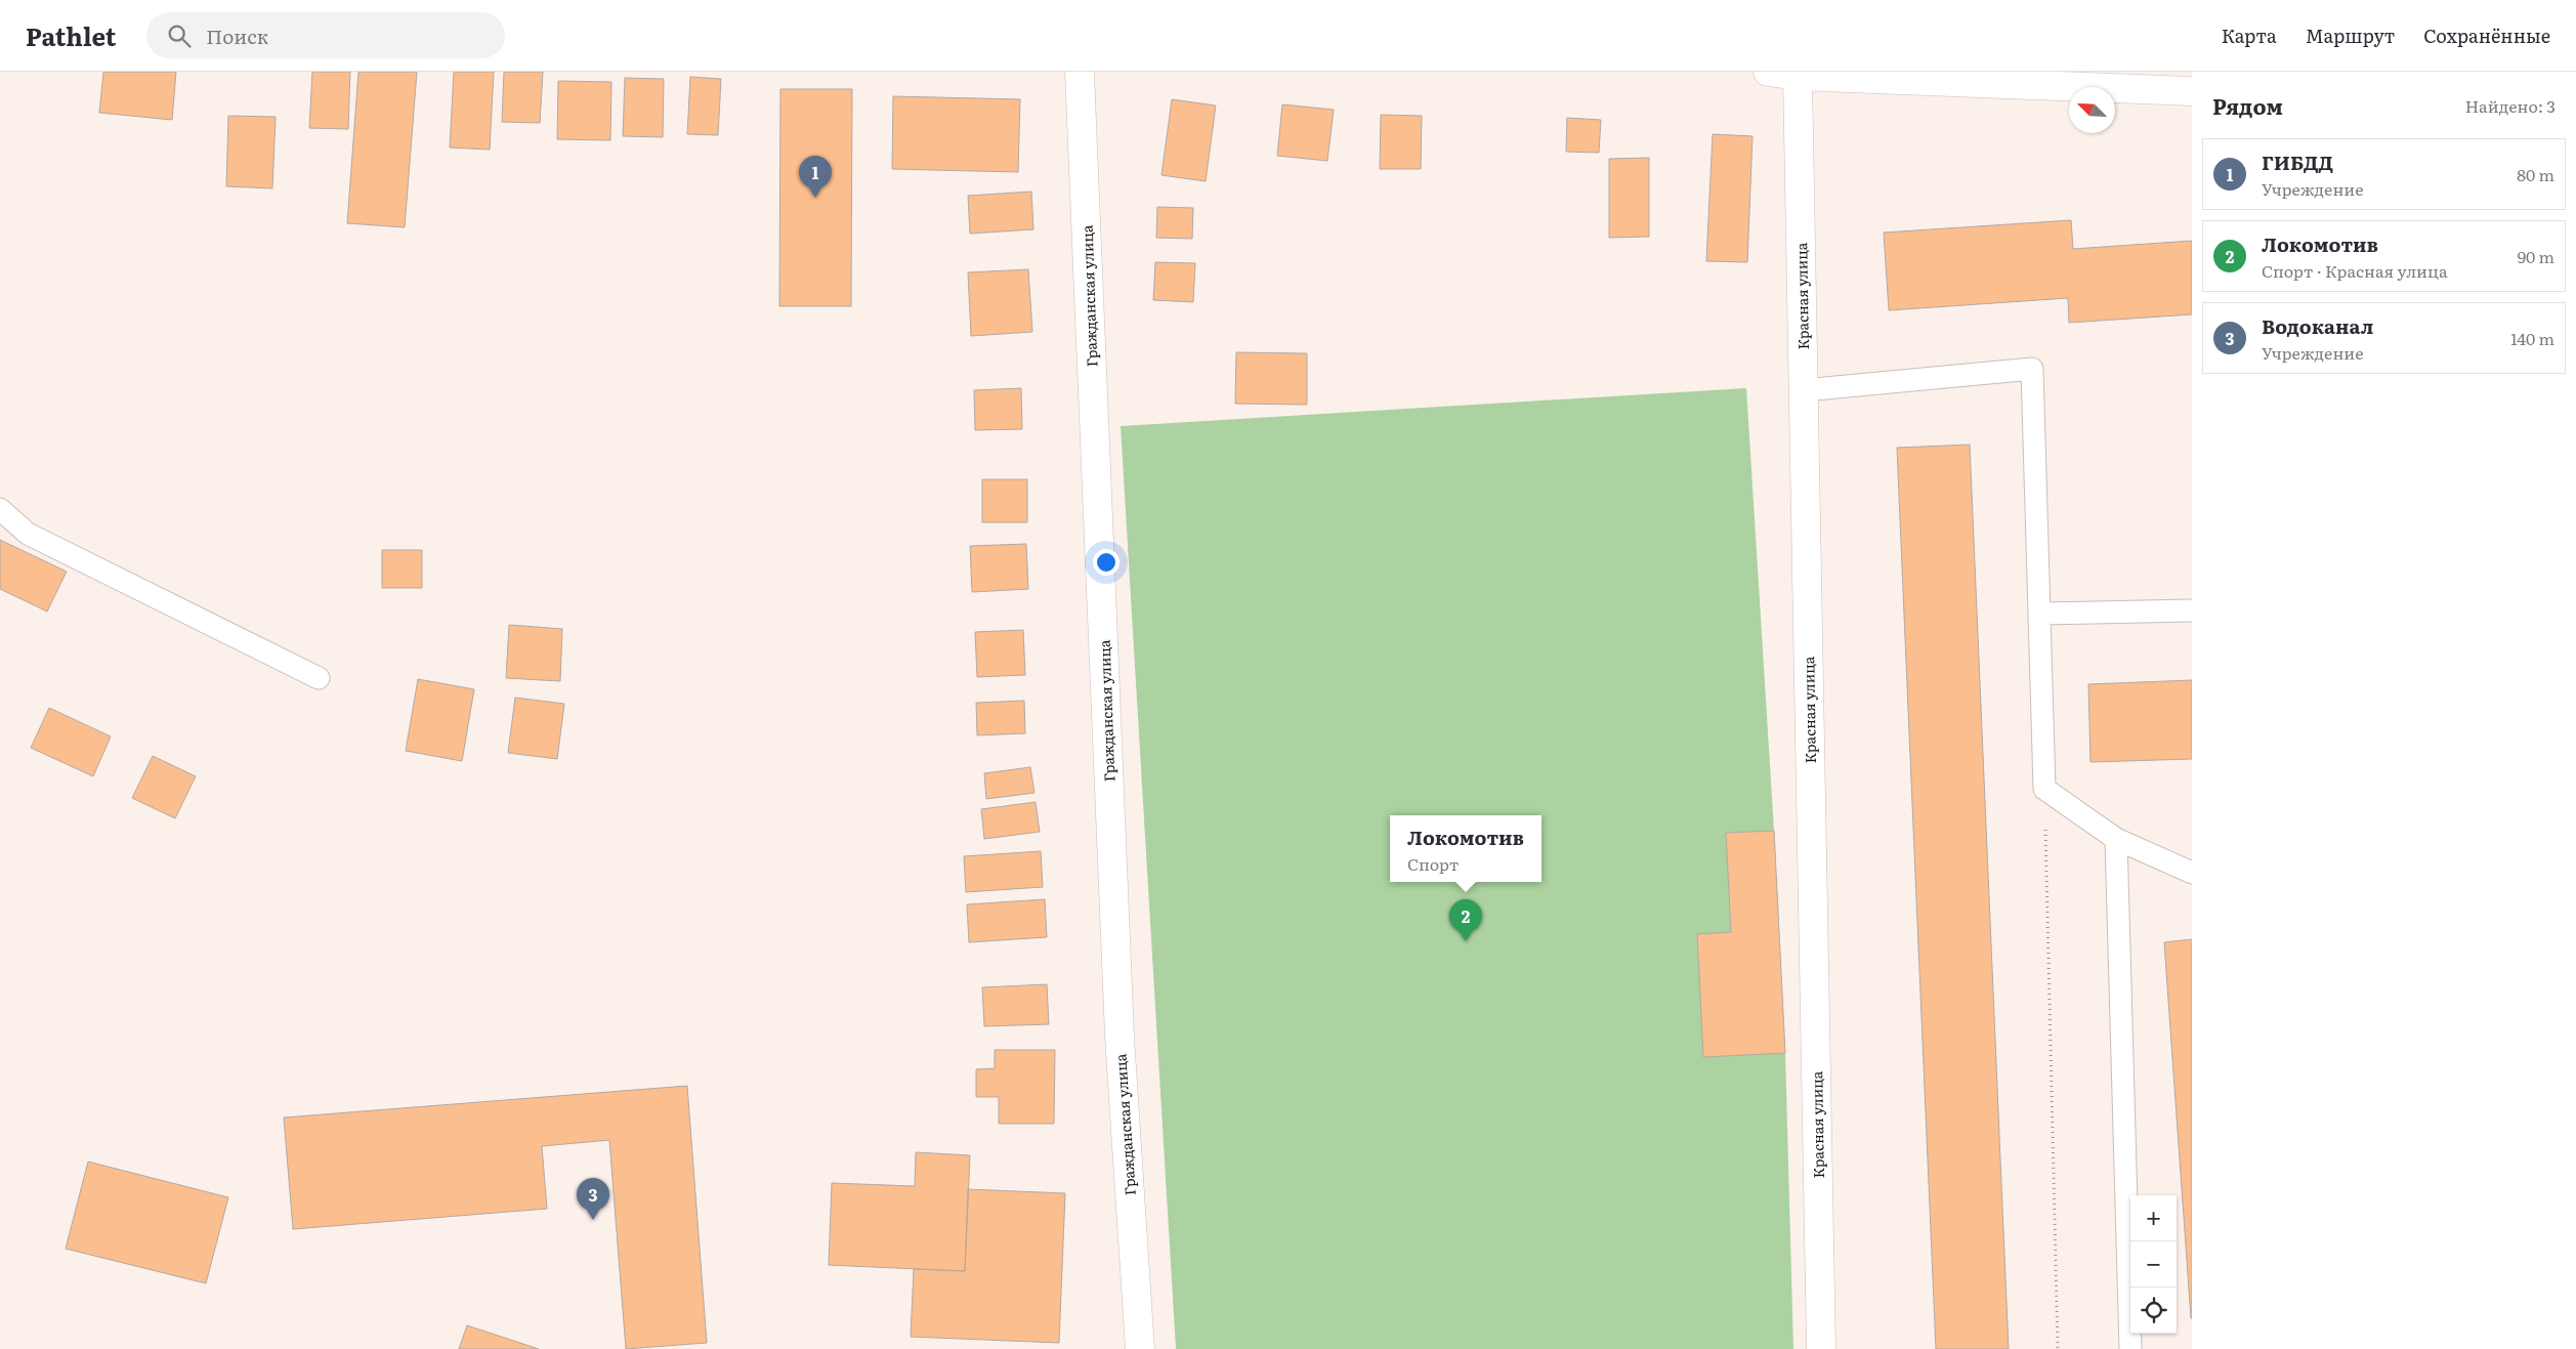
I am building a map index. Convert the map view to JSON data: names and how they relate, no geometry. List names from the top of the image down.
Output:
{
  "streets": {
    "street": ["Гражданская улица", "Красная улица"]
  },
  "north": "top left",
  "page": {
    "header": "Pathlet",
    "search": "Поиск",
    "nav": ["Карта", "Маршрут", "Сохранённые"],
    "heading": ["Рядом", "Найдено: 3"],
    "list": [
      {
        "mark": "1",
        "name": "ГИБДД",
        "note": "Учреждение",
        "value": "80 m"
      },
      {
        "mark": "2",
        "name": "Локомотив",
        "note": "Спорт · Красная улица",
        "value": "90 m"
      },
      {
        "mark": "3",
        "name": "Водоканал",
        "note": "Учреждение",
        "value": "140 m"
      }
    ],
    "pins": ["1", "2", "3"],
    "popup": ["Локомотив", "Спорт"],
    "map_buttons": ["+", "−"]
  }
}
